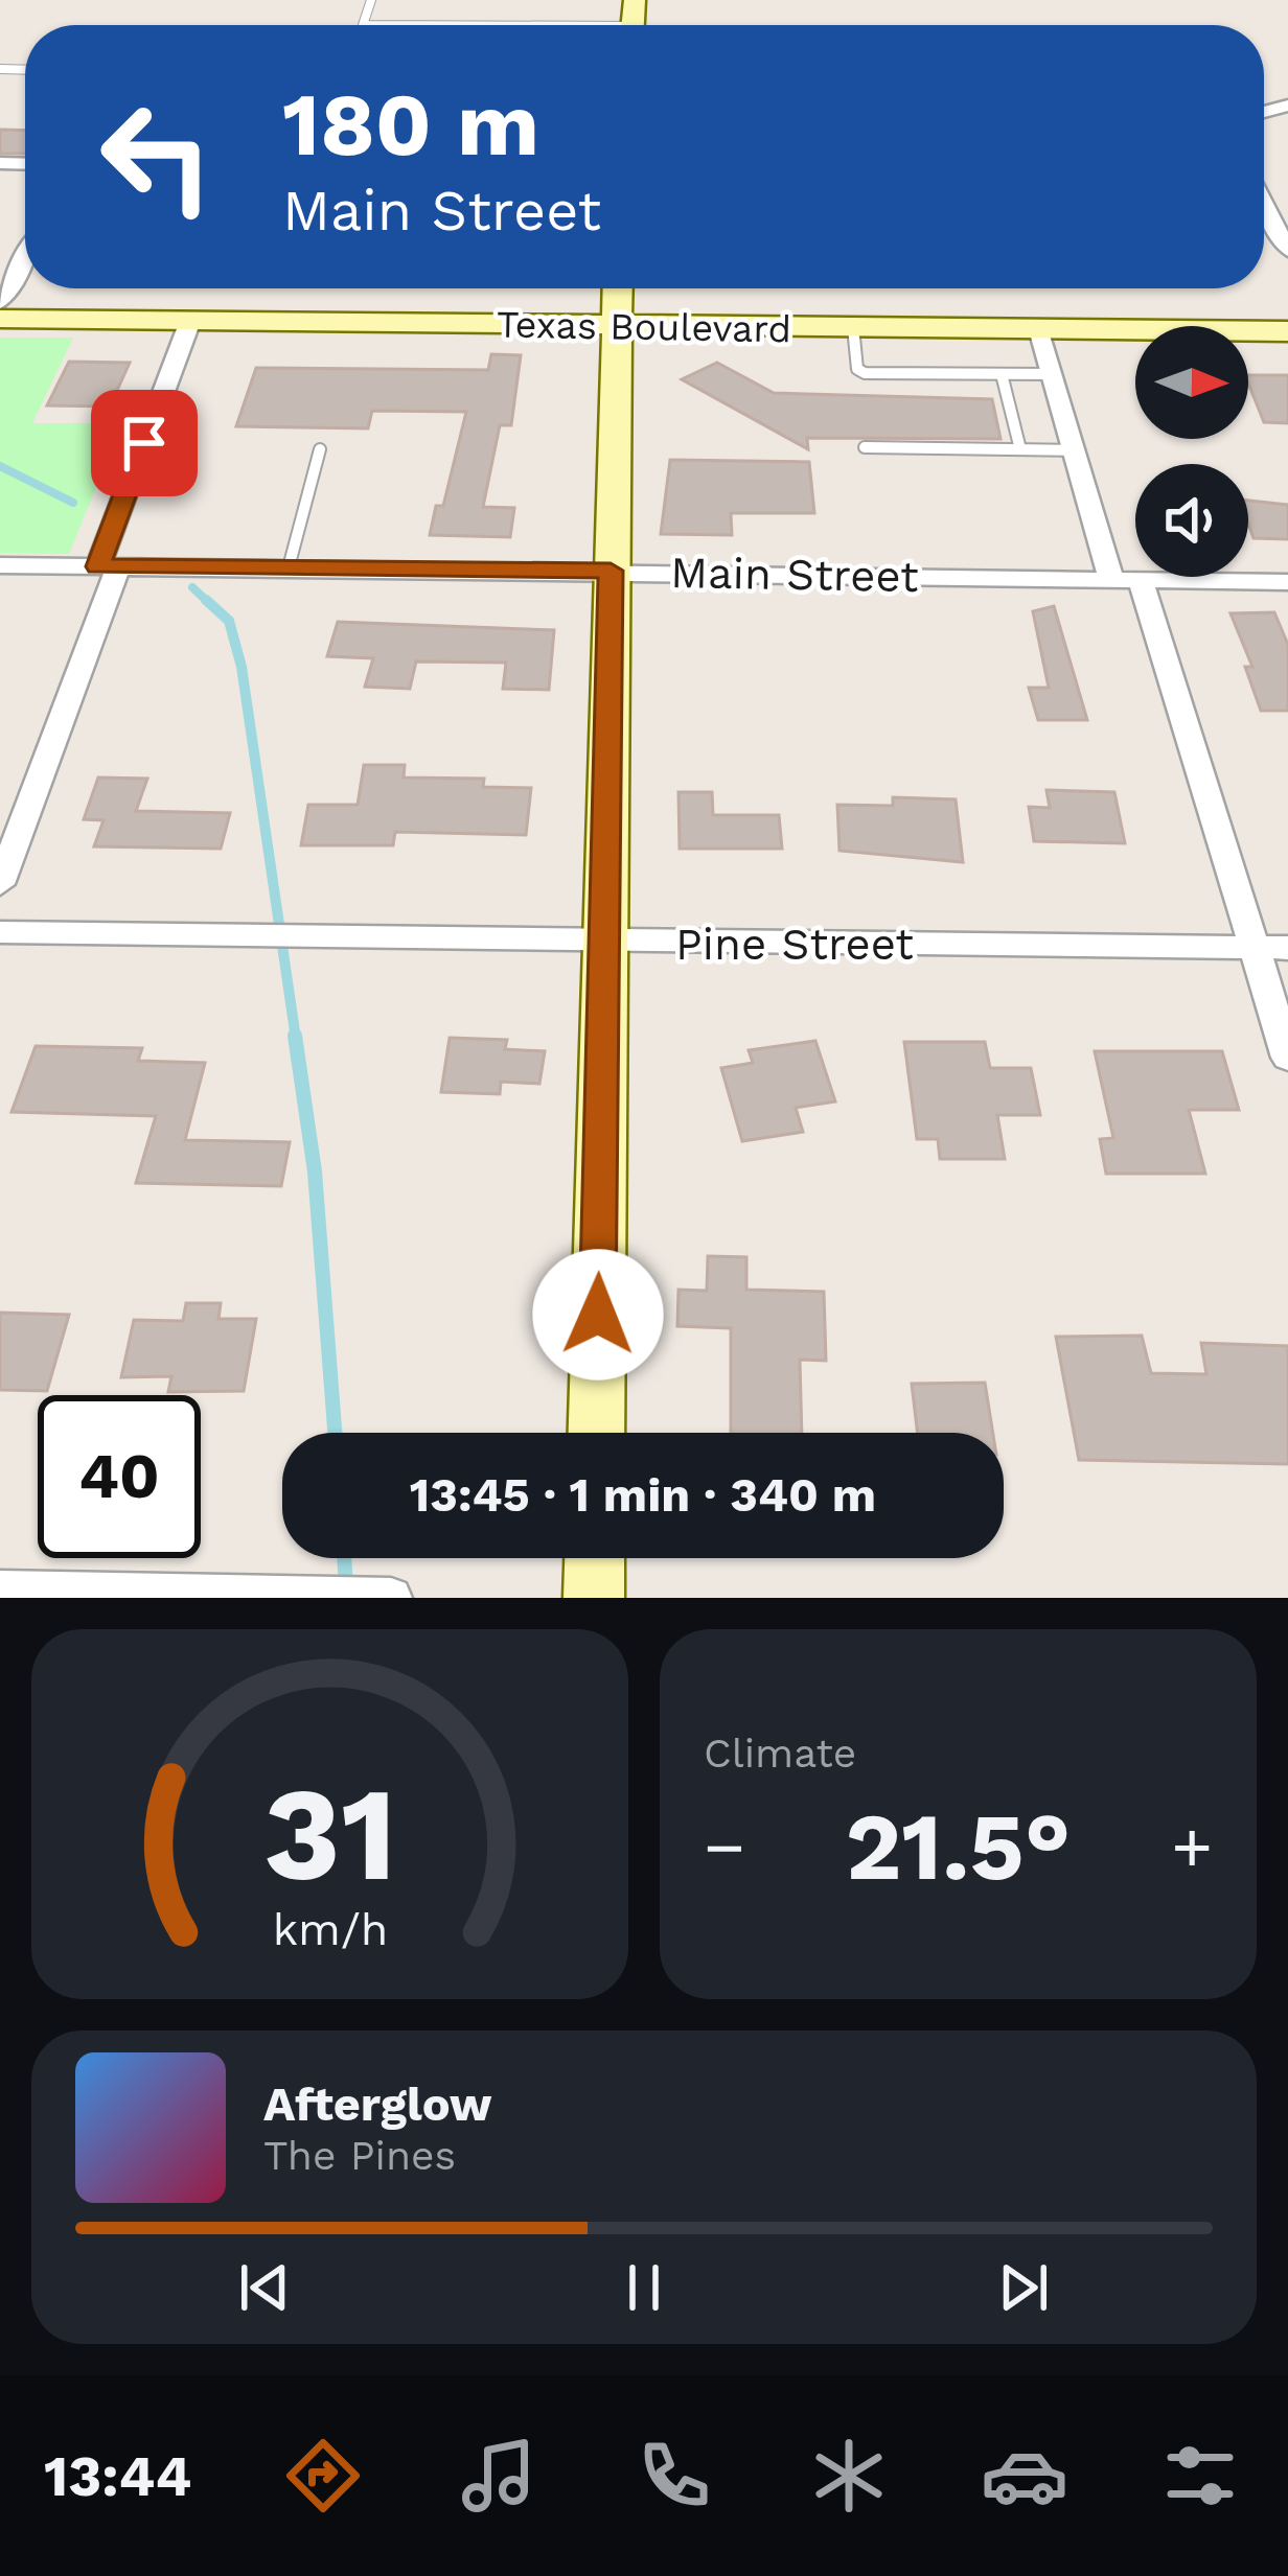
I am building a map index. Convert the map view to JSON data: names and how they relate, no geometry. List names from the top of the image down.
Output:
{
  "streets": {
    "street": ["Texas Boulevard", "Main Street", "Pine Street"]
  },
  "north": "right",
  "page": {
    "turn": ["180 m", "Main Street"],
    "limit": "40",
    "trip": "13:45 · 1 min · 340 m",
    "tile": "Climate",
    "heat": ["−", "21.5°", "+"],
    "song": ["Afterglow", "The Pines"],
    "tabs": "13:44",
    "gauge": ["31", "km/h"]
  }
}
